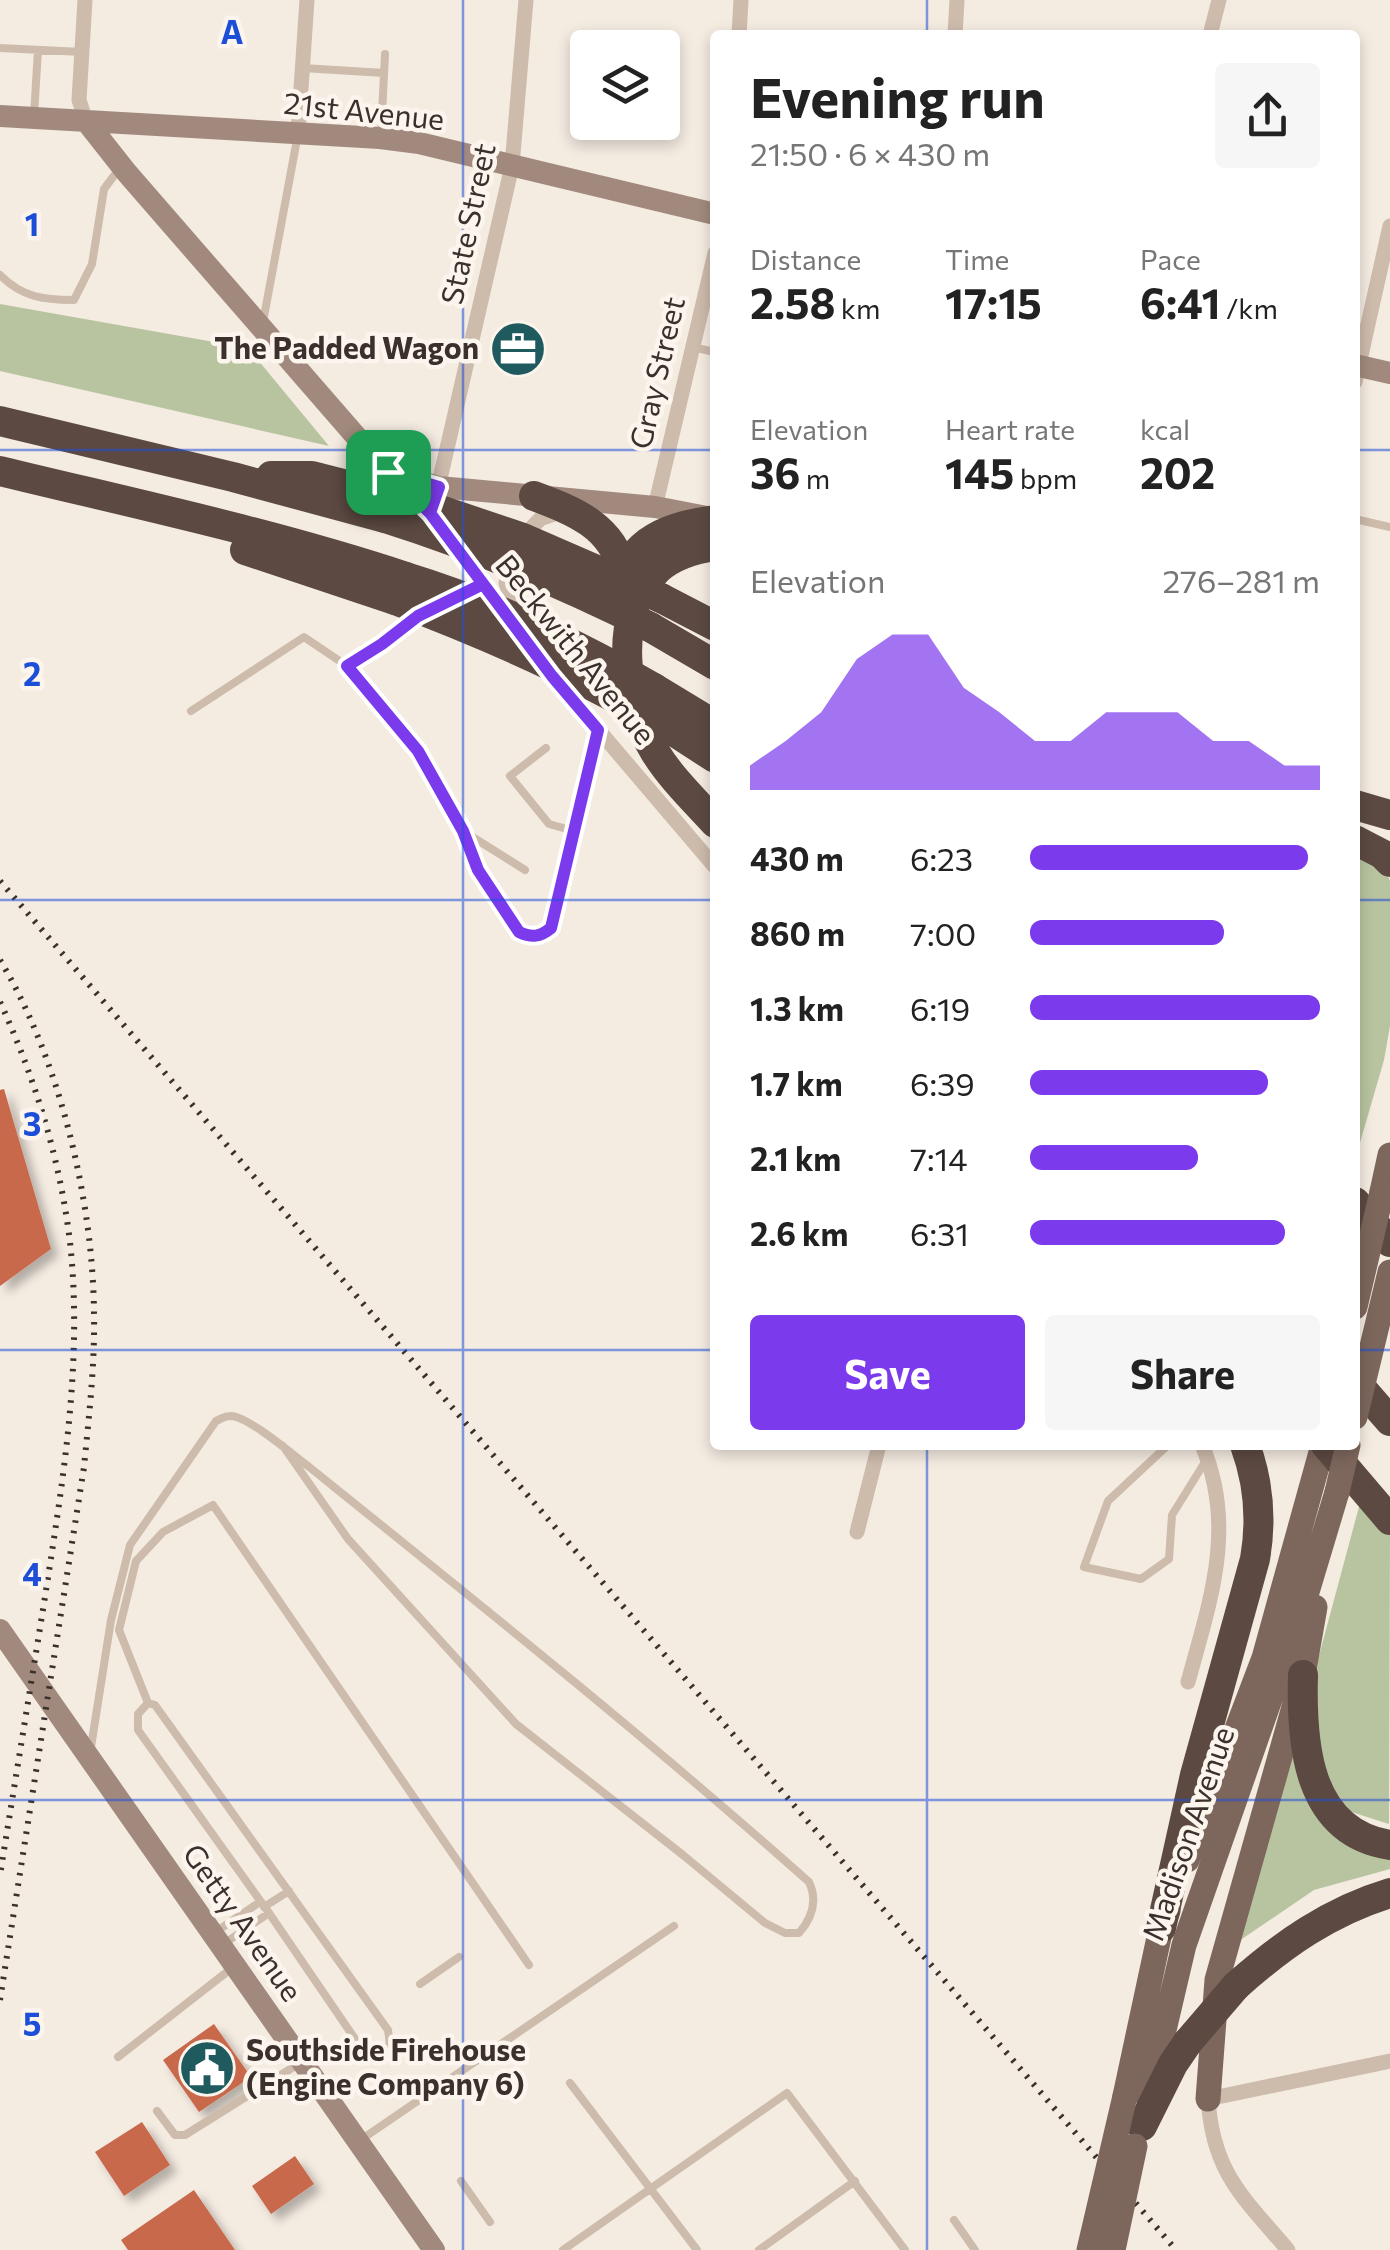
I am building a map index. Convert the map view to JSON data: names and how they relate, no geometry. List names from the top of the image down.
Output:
{
  "streets": {
    "main road": ["Madison Avenue"],
    "street": [
      "21st Avenue",
      "State Street",
      "Gray Street",
      "Beckwith Avenue",
      "Getty Avenue"
    ]
  },
  "crossings": [
    ["21st Avenue", "State Street"],
    ["21st Avenue", "Beckwith Avenue"],
    ["State Street", "Beckwith Avenue"]
  ],
  "places": {
    "office": ["The Padded Wagon"],
    "public building": ["Southside Firehouse (Engine Company 6)"]
  },
  "page": {
    "heading": ["Evening run", "21:50 · 6 × 430 m"],
    "stats": [
      ["Distance", "2.58 km"],
      ["Time", "17:15"],
      ["Pace", "6:41 /km"],
      ["Elevation", "36 m"],
      ["Heart rate", "145 bpm"],
      ["kcal", "202"]
    ],
    "chart": ["Elevation", "276–281 m"],
    "list": [
      {
        "name": "430 m",
        "note": "6:23"
      },
      {
        "name": "860 m",
        "note": "7:00"
      },
      {
        "name": "1.3 km",
        "note": "6:19"
      },
      {
        "name": "1.7 km",
        "note": "6:39"
      },
      {
        "name": "2.1 km",
        "note": "7:14"
      },
      {
        "name": "2.6 km",
        "note": "6:31"
      }
    ],
    "buttons": ["Save", "Share"]
  },
  "grid": {
    "columns": ["A"],
    "rows": [
      "1",
      "2",
      "3",
      "4",
      "5"
    ]
  }
}
